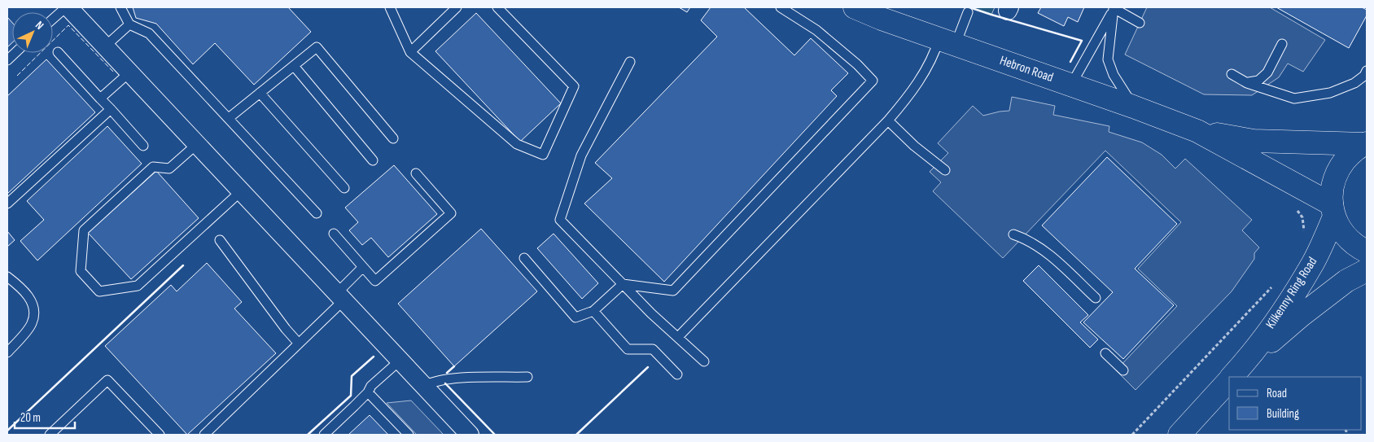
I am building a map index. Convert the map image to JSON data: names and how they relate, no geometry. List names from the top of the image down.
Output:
{
  "streets": {
    "main road": ["Hebron Road", "Kilkenny Ring Road"]
  },
  "crossings": [
    ["Hebron Road", "Kilkenny Ring Road"]
  ],
  "legend": ["Road", "Building"],
  "scale_bar": "20 m",
  "north": "top right"
}
